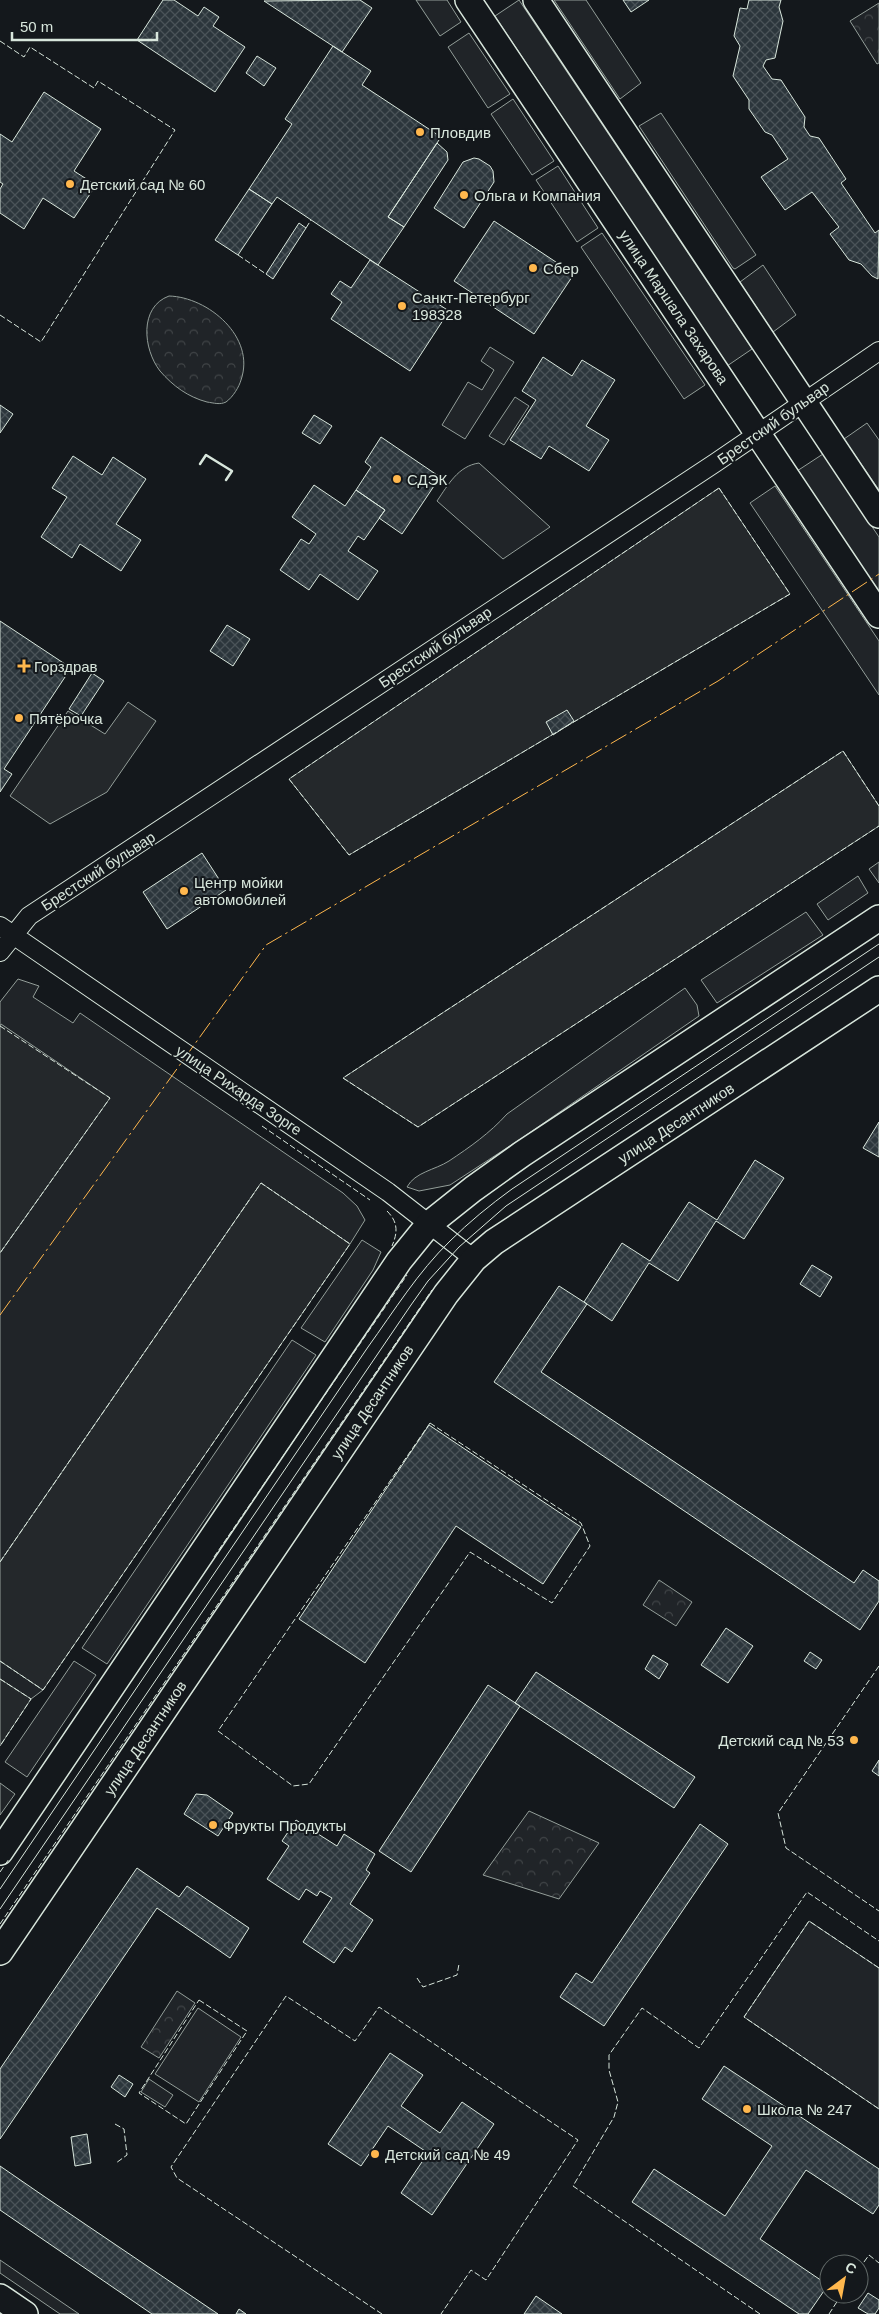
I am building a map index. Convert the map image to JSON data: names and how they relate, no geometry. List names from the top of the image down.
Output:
{
  "streets": {
    "street": [
      "улица Маршала Захарова",
      "Брестский бульвар",
      "улица Рихарда Зорге",
      "улица Десантников"
    ]
  },
  "crossings": [
    ["улица Маршала Захарова", "Брестский бульвар"],
    ["Брестский бульвар", "улица Рихарда Зорге"],
    ["улица Рихарда Зорге", "улица Десантников"]
  ],
  "places": {
    "other": [
      "Пловдив",
      "Детский сад № 60",
      "Ольга и Компания",
      "Сбер",
      "Санкт-Петербург 198328",
      "СДЭК",
      "Пятёрочка",
      "Центр мойки автомобилей",
      "Детский сад № 53",
      "Фрукты Продукты",
      "Школа № 247",
      "Детский сад № 49"
    ],
    "health": ["Горздрав"]
  },
  "scale_bar": "50 m",
  "north": "top right"
}
